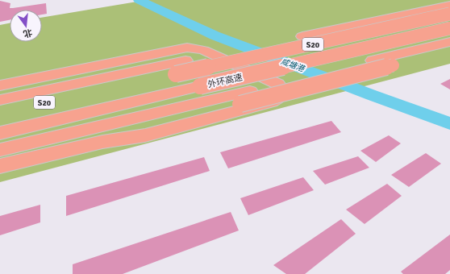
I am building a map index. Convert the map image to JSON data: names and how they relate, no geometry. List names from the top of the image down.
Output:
{
  "streets": {
    "highway": ["S20", "外环高速"]
  },
  "water": ["咸塘港"],
  "north": "bottom"
}
